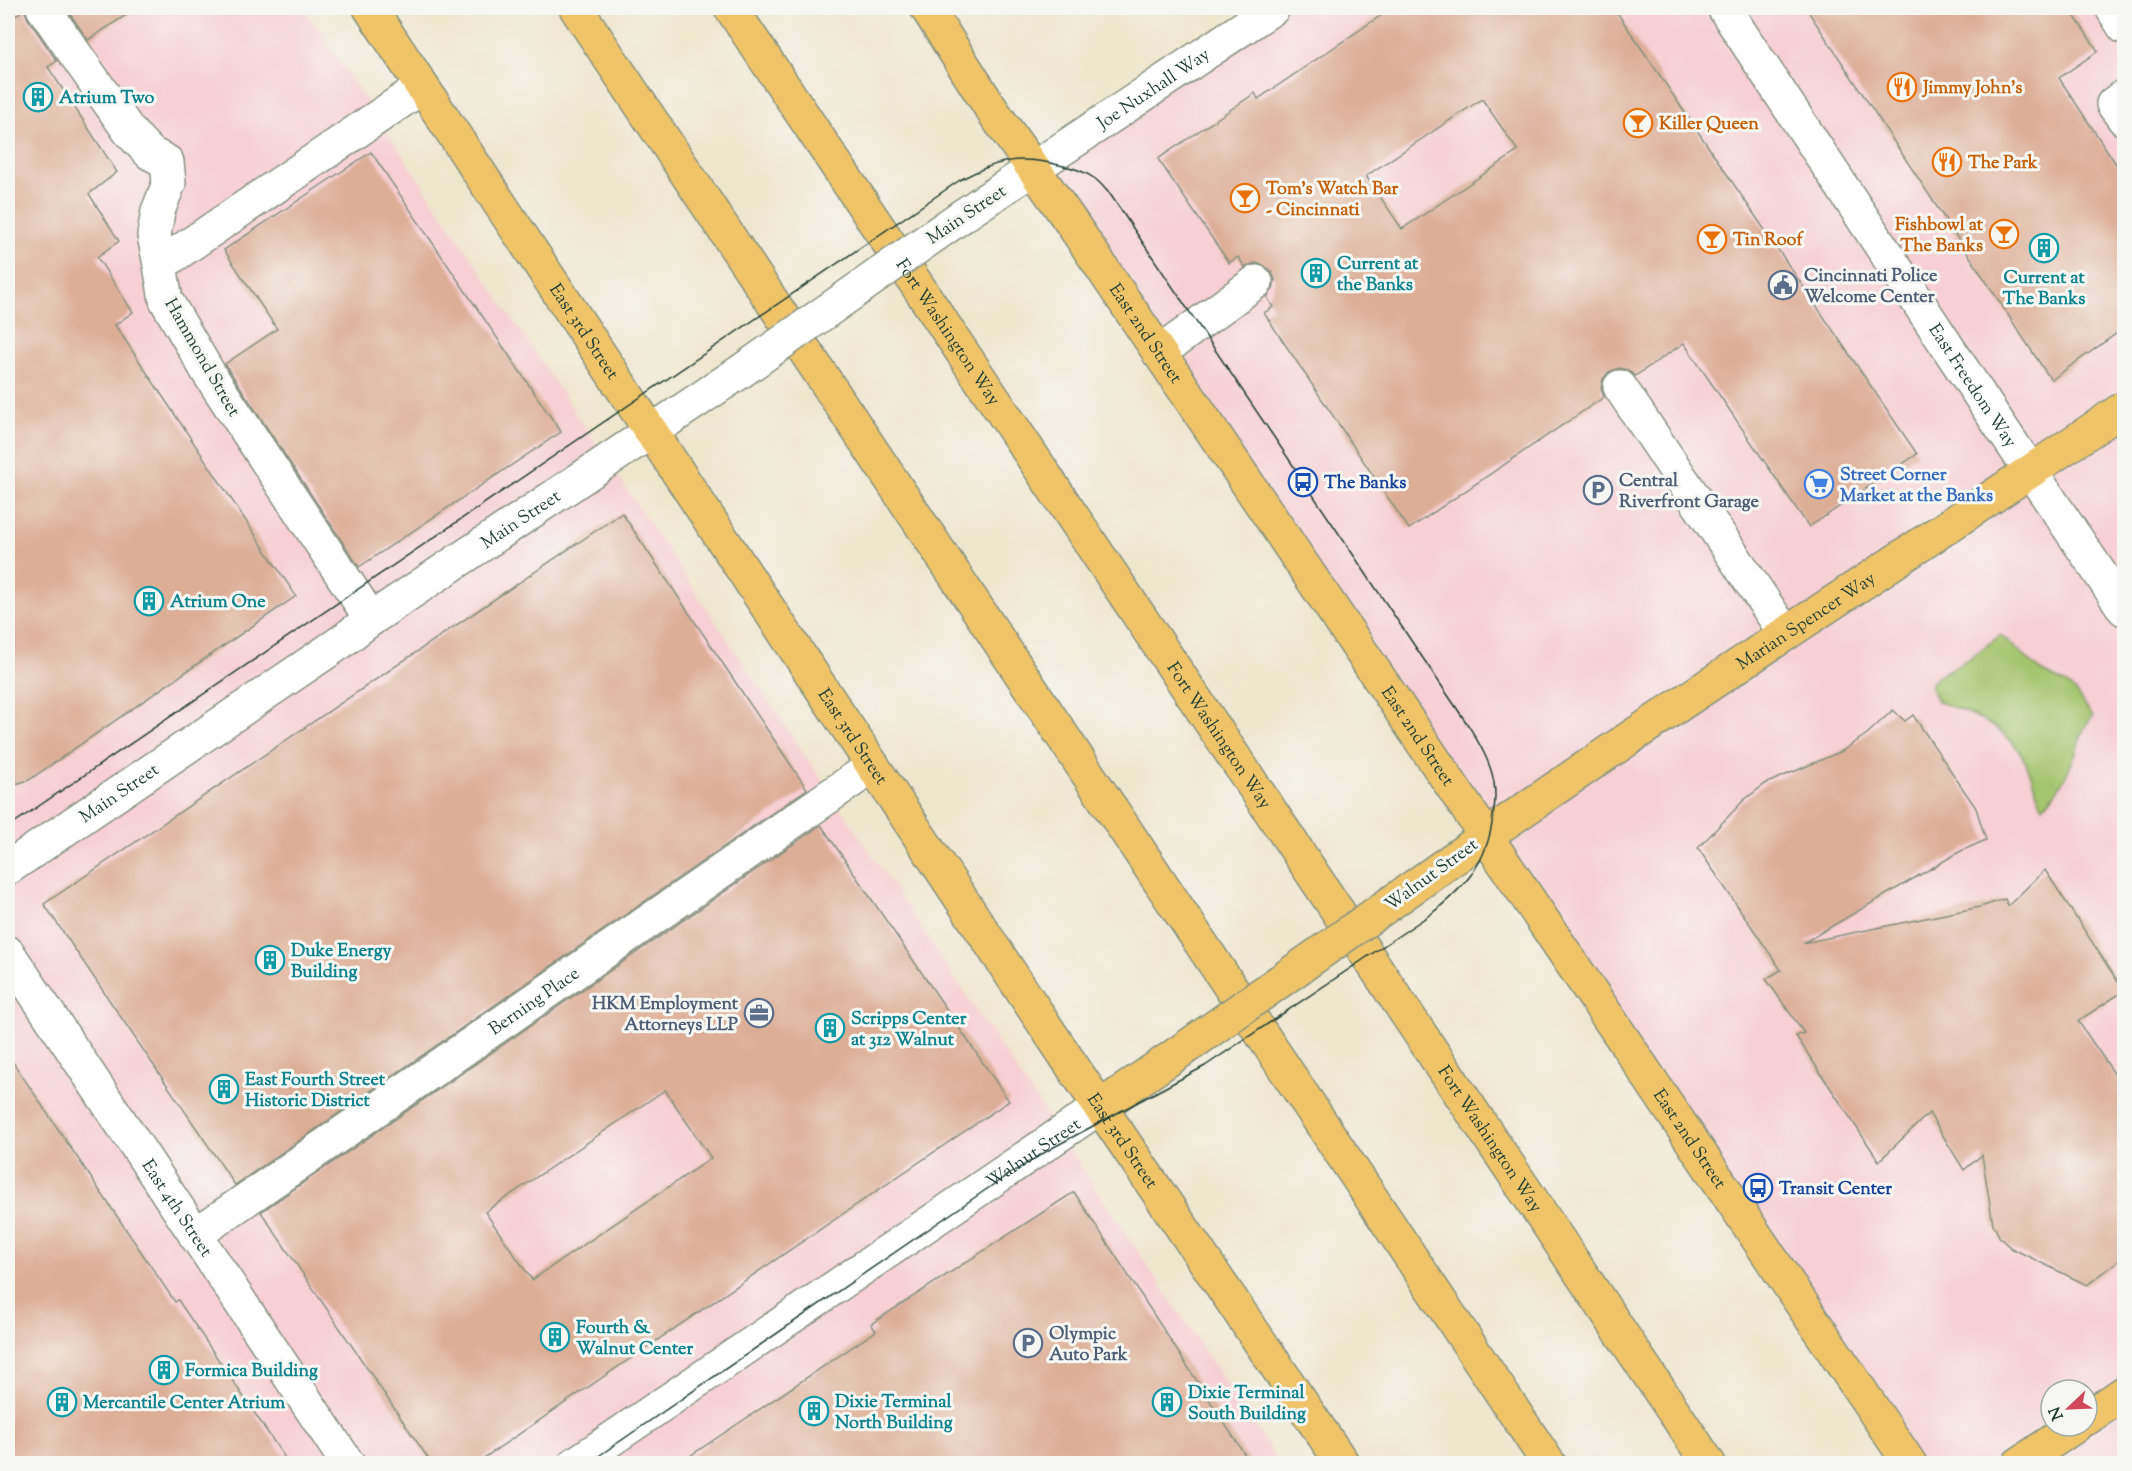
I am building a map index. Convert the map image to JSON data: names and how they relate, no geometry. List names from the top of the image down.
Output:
{
  "streets": {
    "main road": [
      "East 3rd Street",
      "Fort Washington Way",
      "East 2nd Street",
      "Marian Spencer Way",
      "Walnut Street"
    ],
    "street": [
      "Joe Nuxhall Way",
      "Main Street",
      "Hammond Street",
      "East Freedom Way",
      "Berning Place",
      "East 4th Street"
    ]
  },
  "crossings": [
    ["Joe Nuxhall Way", "Main Street"],
    ["Joe Nuxhall Way", "East 2nd Street"],
    ["Main Street", "East 3rd Street"],
    ["Main Street", "East 2nd Street"],
    ["Main Street", "Hammond Street"],
    ["East 3rd Street", "Walnut Street"],
    ["East 3rd Street", "Berning Place"],
    ["East 2nd Street", "Marian Spencer Way"],
    ["East 2nd Street", "Walnut Street"],
    ["East Freedom Way", "Marian Spencer Way"],
    ["Marian Spencer Way", "Walnut Street"],
    ["Berning Place", "East 4th Street"]
  ],
  "places": {
    "restaurant": ["Jimmy John's", "The Park"],
    "building": [
      "Atrium Two",
      "Current at The Banks",
      "Current at the Banks",
      "Atrium One",
      "Duke Energy Building",
      "Scripps Center at 312 Walnut",
      "East Fourth Street Historic District",
      "Fourth & Walnut Center",
      "Formica Building",
      "Mercantile Center Atrium",
      "Dixie Terminal South Building",
      "Dixie Terminal North Building"
    ],
    "bar": [
      "Killer Queen",
      "Tom's Watch Bar - Cincinnati",
      "Fishbowl at The Banks",
      "Tin Roof"
    ],
    "public building": ["Cincinnati Police Welcome Center"],
    "bus stop": ["The Banks", "Transit Center"],
    "supermarket": ["Street Corner Market at the Banks"],
    "parking": ["Central Riverfront Garage", "Olympic Auto Park"],
    "office": ["HKM Employment Attorneys LLP"]
  },
  "north": "bottom left"
}
